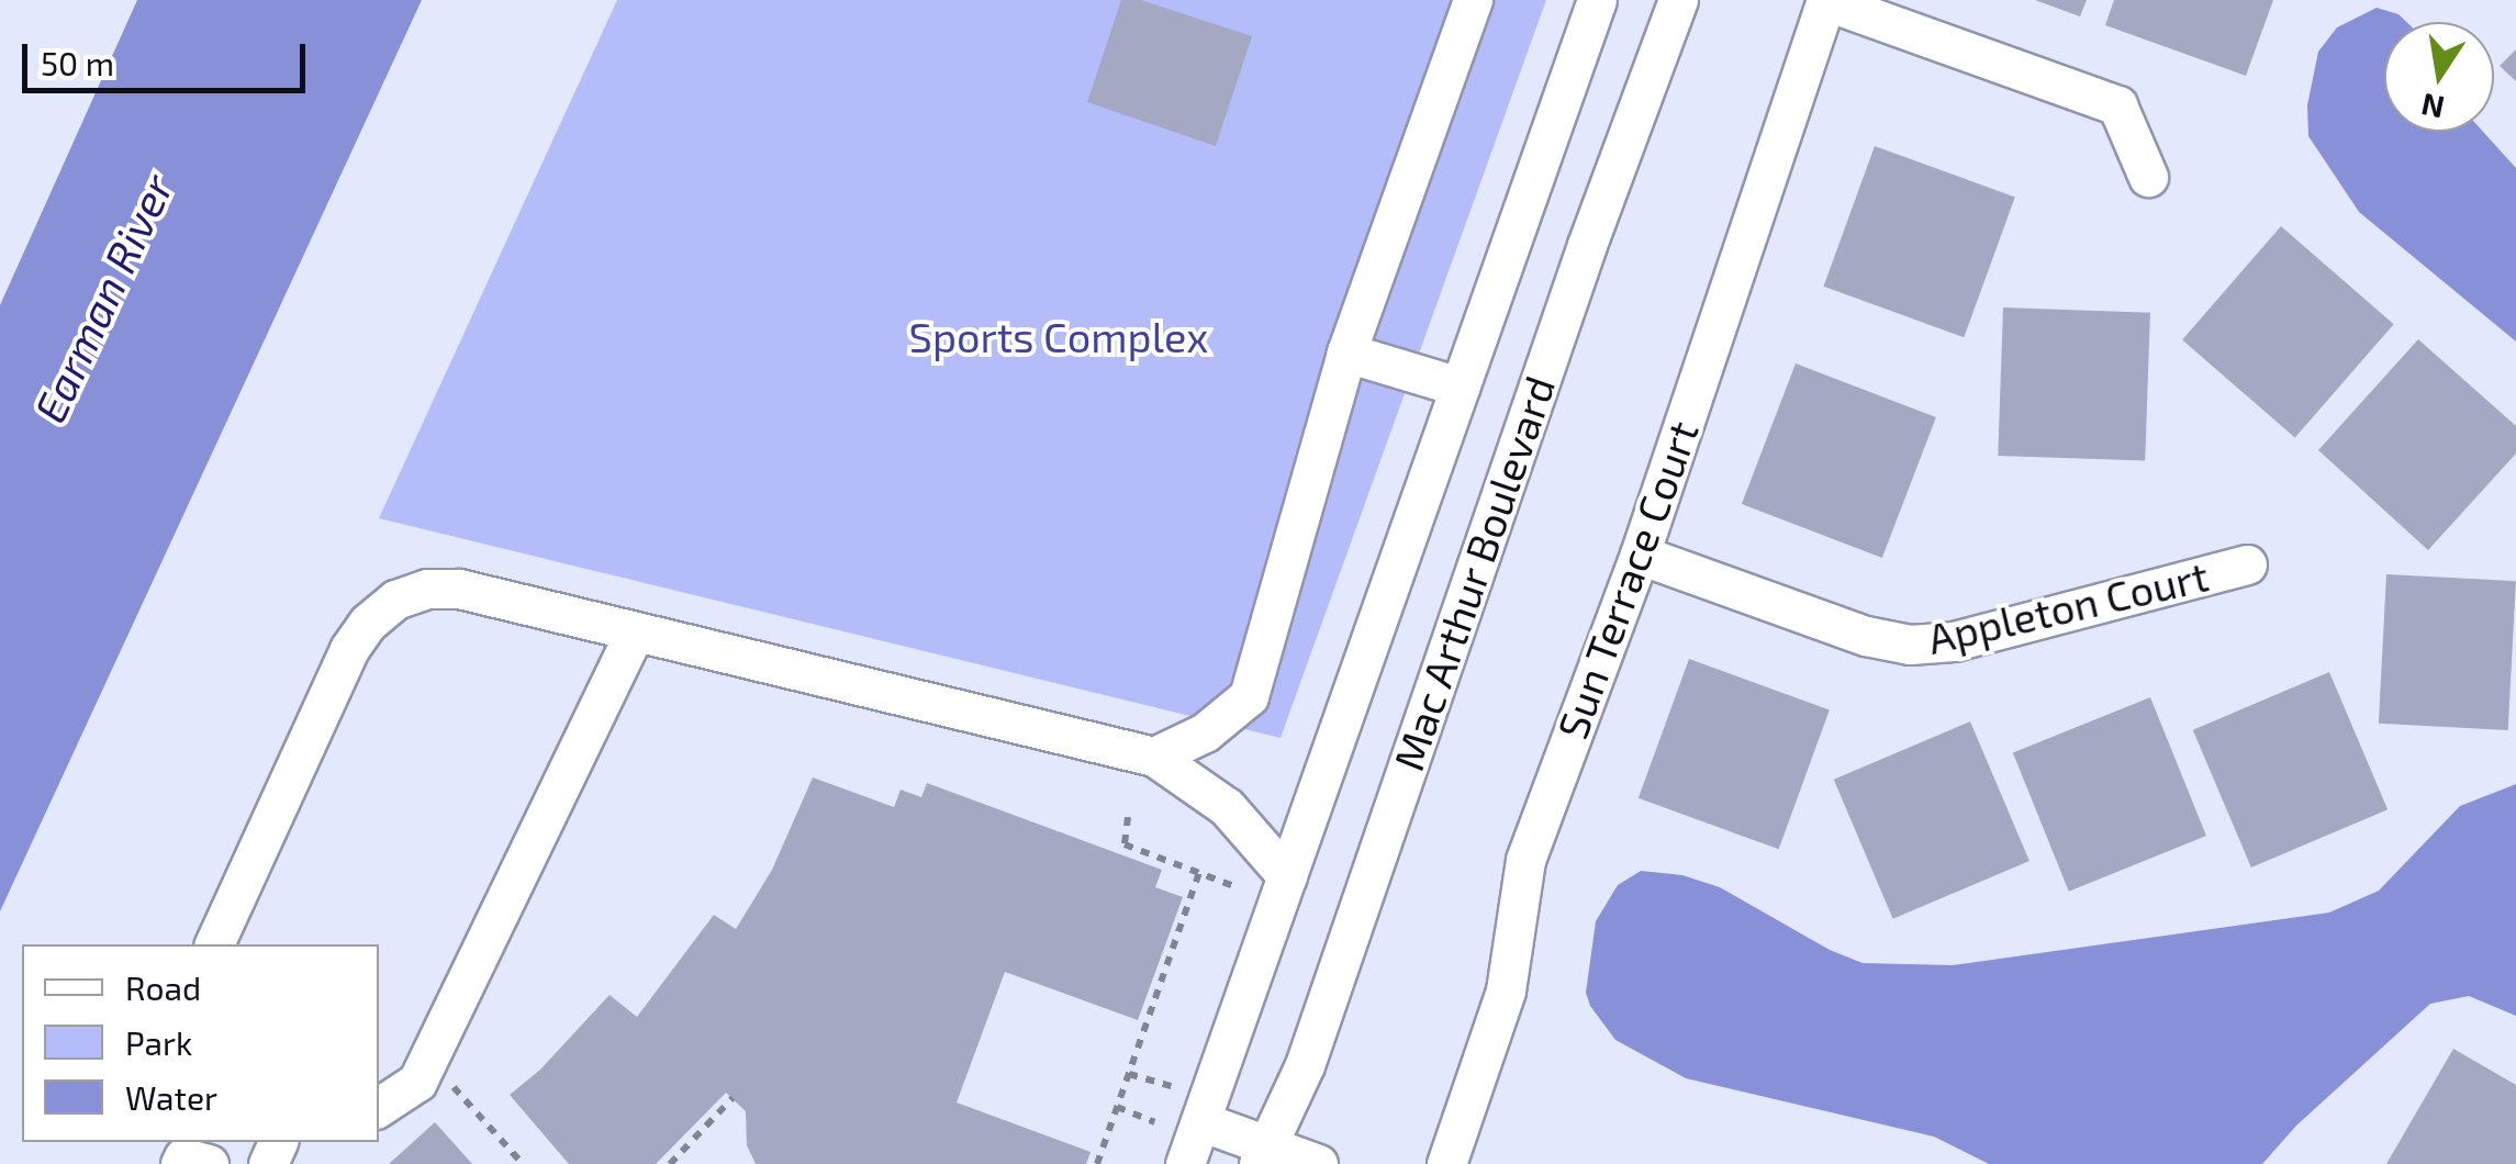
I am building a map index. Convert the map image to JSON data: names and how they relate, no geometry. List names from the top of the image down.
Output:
{
  "streets": {
    "street": ["Mac Arthur Boulevard", "Sun Terrace Court", "Appleton Court"]
  },
  "crossings": [
    ["Sun Terrace Court", "Appleton Court"]
  ],
  "water": ["Earman River"],
  "parks": ["Sports Complex"],
  "legend": ["Road", "Park", "Water"],
  "scale_bar": "50 m",
  "north": "bottom"
}
